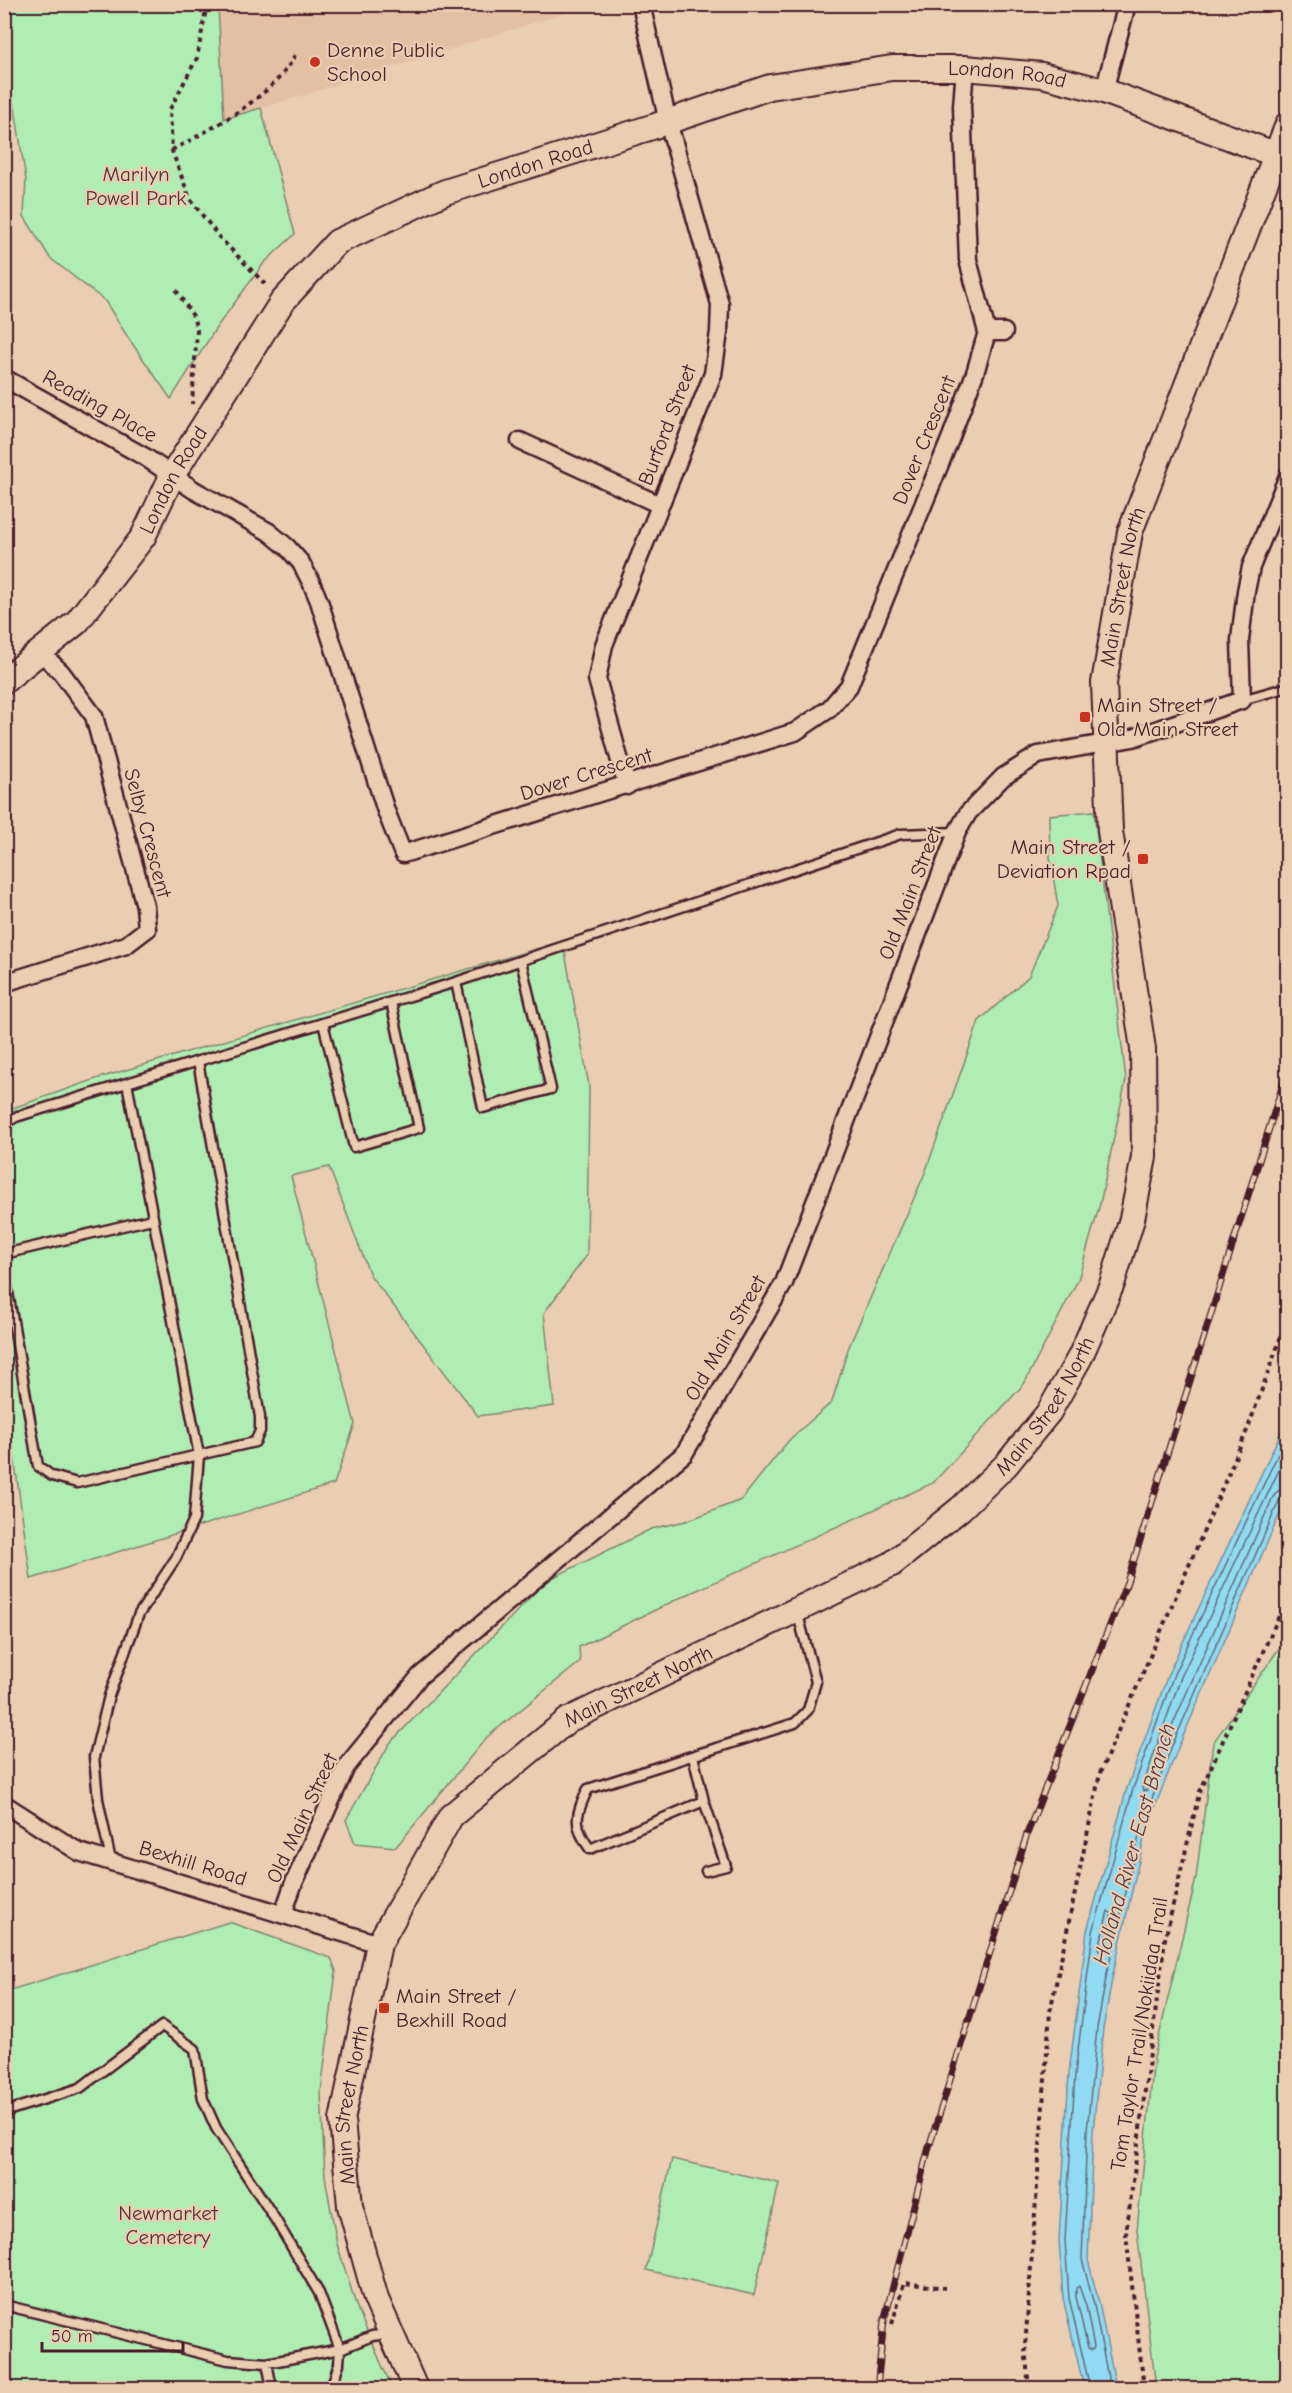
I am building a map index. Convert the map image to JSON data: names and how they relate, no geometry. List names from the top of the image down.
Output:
{
  "streets": {
    "main road": ["London Road", "Main Street North"],
    "street": [
      "Reading Place",
      "Burford Street",
      "Dover Crescent",
      "Selby Crescent",
      "Old Main Street",
      "Bexhill Road"
    ],
    "path": ["Tom Taylor Trail/Nokiidaa Trail"]
  },
  "crossings": [
    ["London Road", "Reading Place"],
    ["London Road", "Burford Street"],
    ["London Road", "Dover Crescent"],
    ["London Road", "Main Street North"],
    ["London Road", "Selby Crescent"],
    ["Reading Place", "Dover Crescent"],
    ["Burford Street", "Dover Crescent"],
    ["Main Street North", "Old Main Street"],
    ["Main Street North", "Bexhill Road"],
    ["Old Main Street", "Bexhill Road"]
  ],
  "water": ["Holland River East Branch"],
  "parks": ["Marilyn Powell Park", "Newmarket Cemetery"],
  "places": {
    "other": ["Denne Public School"],
    "transit": ["Main Street / Old Main Street", "Main Street / Deviation Rpad", "Main Street / Bexhill Road"]
  },
  "scale_bar": "50 m"
}
